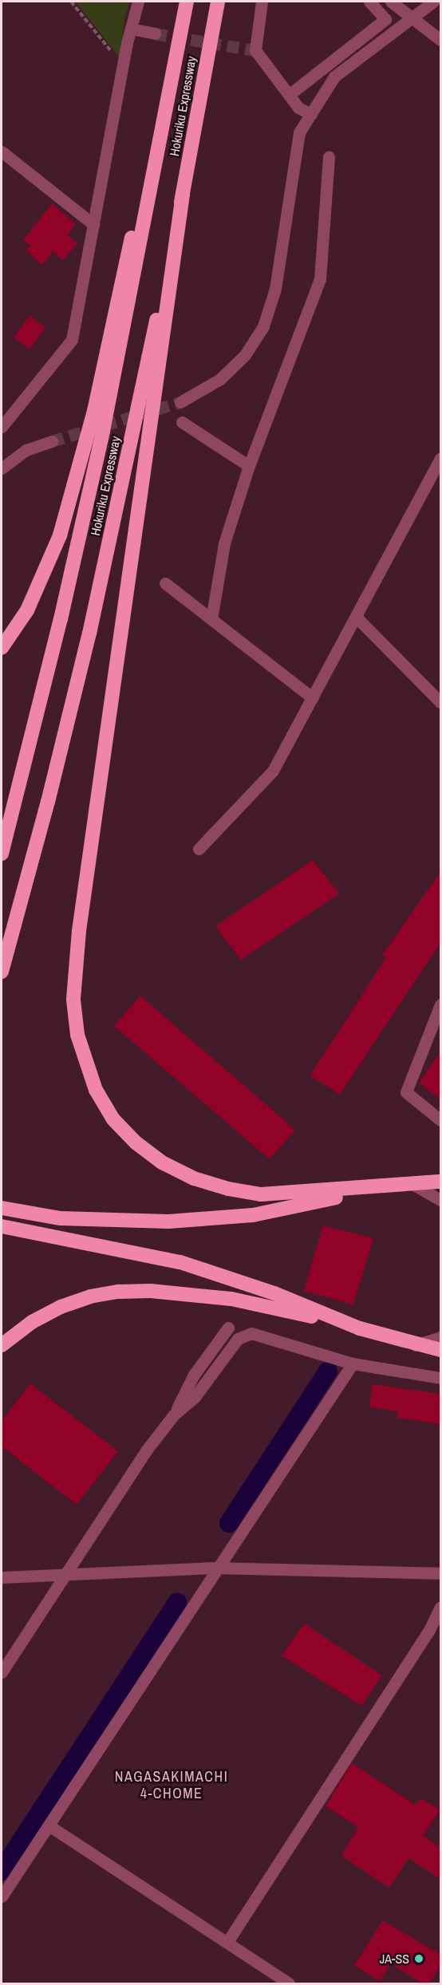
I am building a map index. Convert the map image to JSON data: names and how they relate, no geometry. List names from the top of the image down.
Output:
{
  "streets": {
    "highway": ["Hokuriku Expressway"]
  },
  "districts": ["NAGASAKIMACHI 4-CHOME"],
  "places": ["JA-SS"]
}
